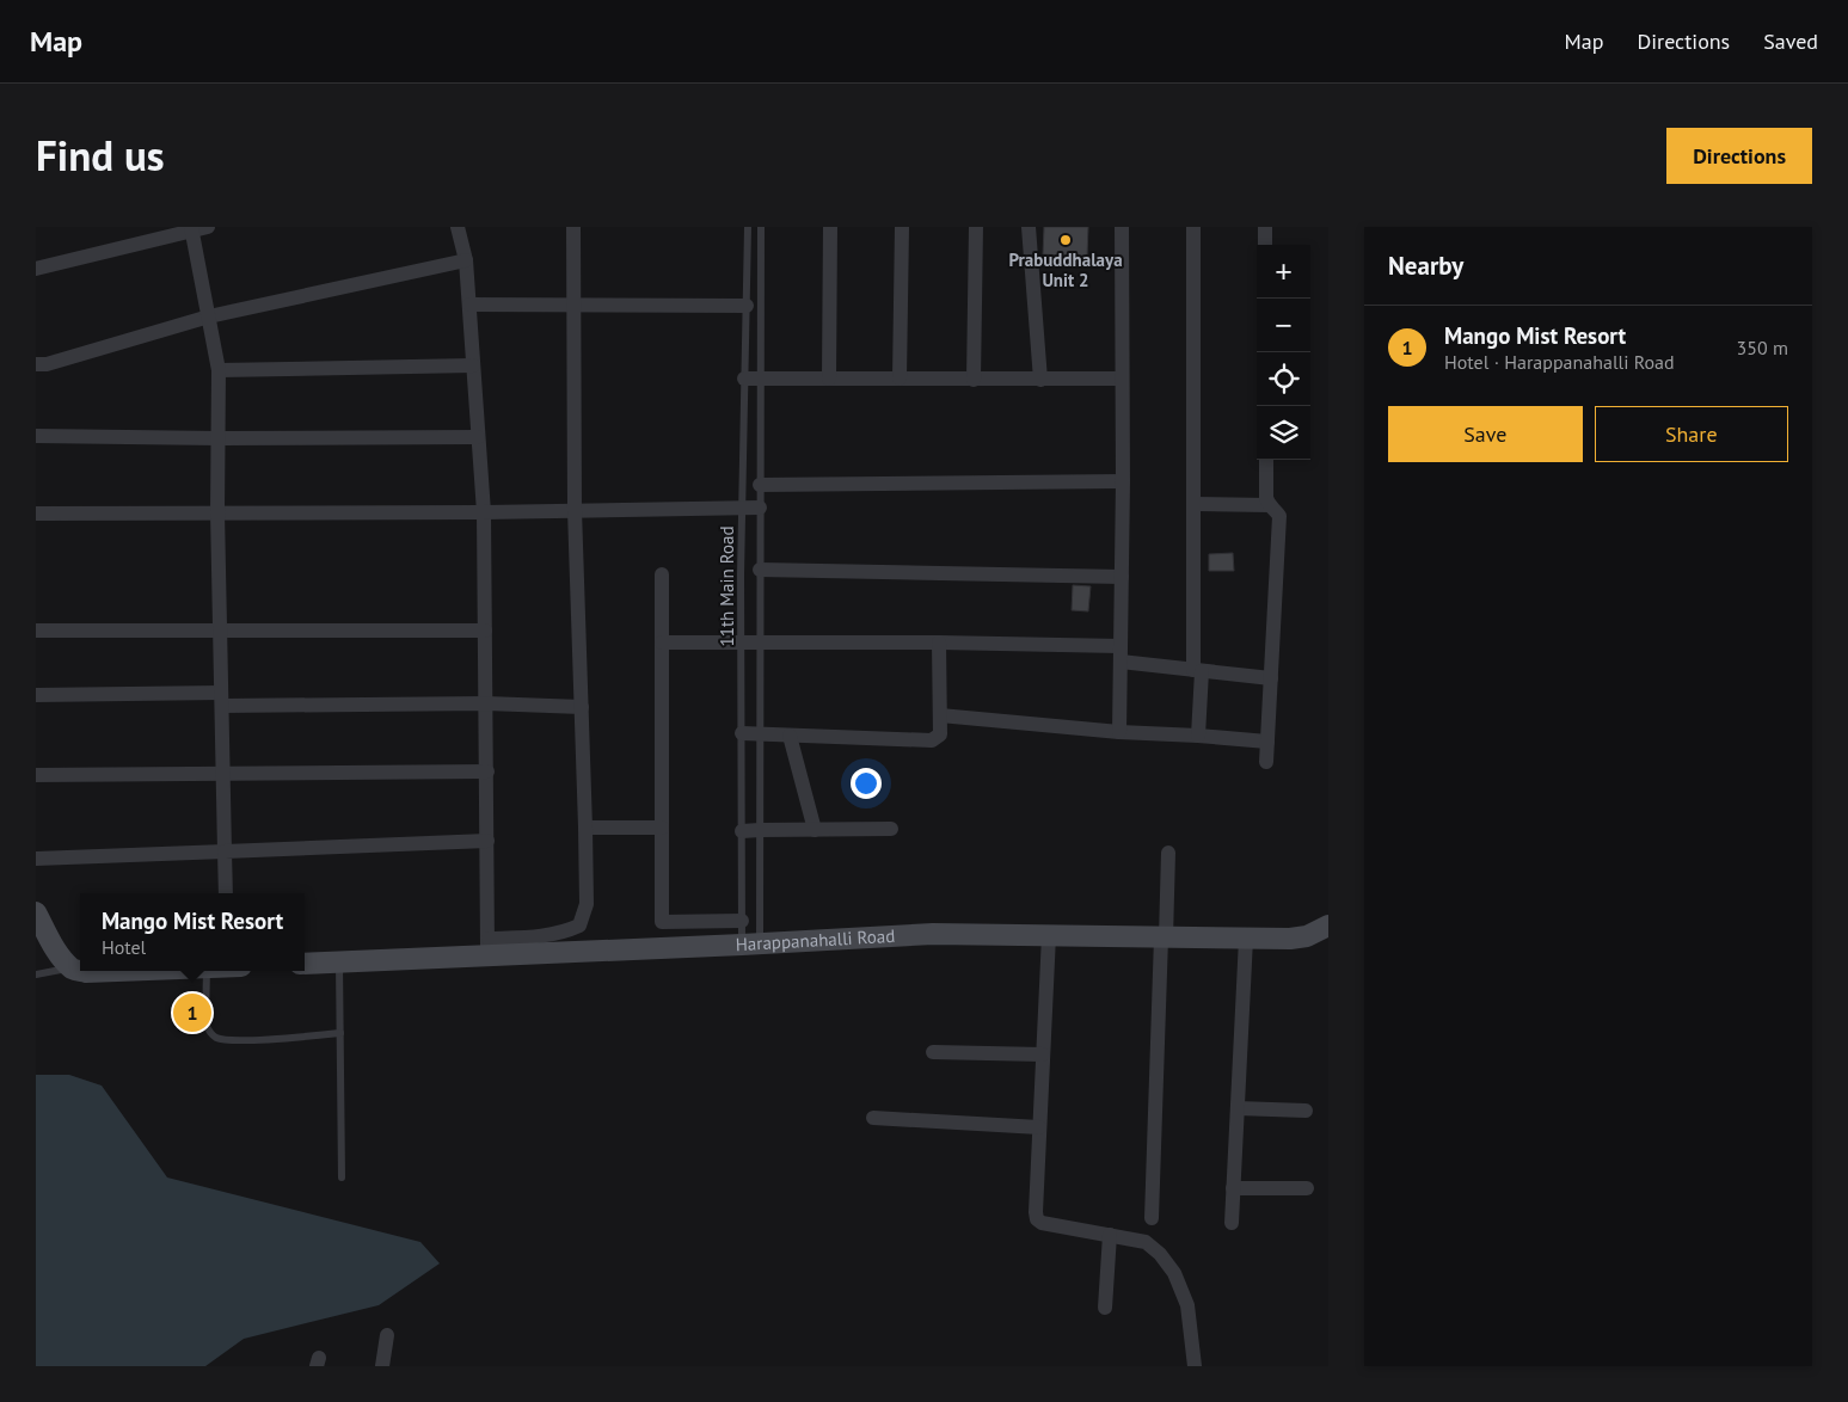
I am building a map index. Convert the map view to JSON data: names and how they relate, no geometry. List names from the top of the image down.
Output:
{
  "streets": {
    "street": ["Harappanahalli Road"],
    "lane": ["11th Main Road"]
  },
  "crossings": [
    ["11th Main Road", "Harappanahalli Road"]
  ],
  "places": ["Prabuddhalaya Unit 2"],
  "page": {
    "header": "Map",
    "nav": ["Map", "Directions", "Saved"],
    "title": "Find us",
    "buttons": [
      "Directions",
      ["Save", "Share"]
    ],
    "heading": "Nearby",
    "map_buttons": ["+", "−"],
    "list": [
      {
        "mark": "1",
        "name": "Mango Mist Resort",
        "note": "Hotel · Harappanahalli Road",
        "value": "350 m"
      }
    ],
    "popup": ["Mango Mist Resort", "Hotel"],
    "pins": "1"
  }
}
